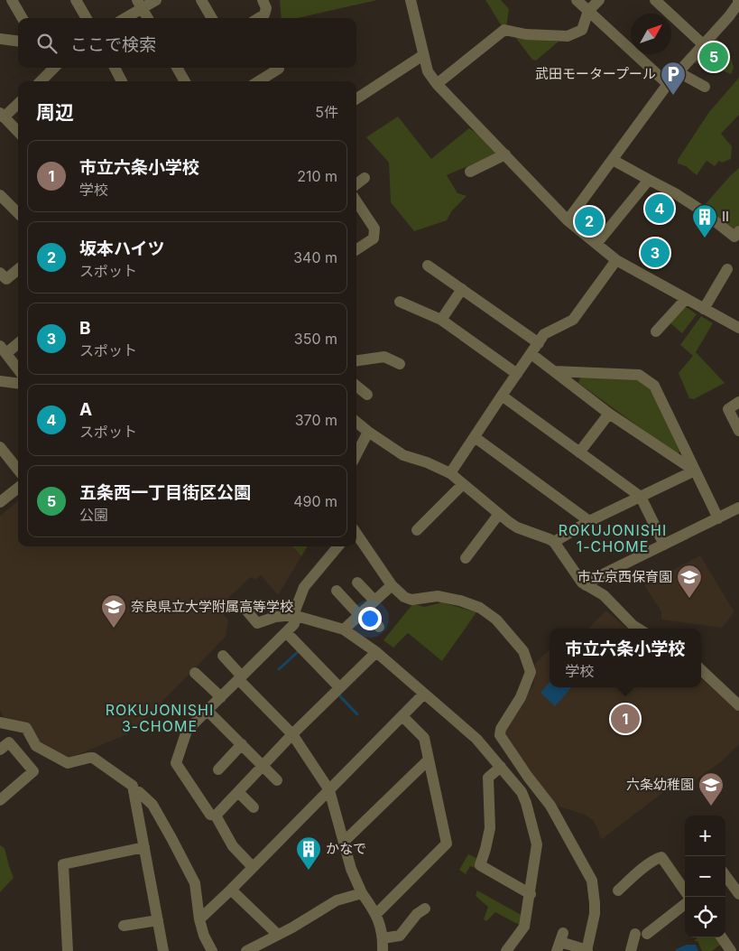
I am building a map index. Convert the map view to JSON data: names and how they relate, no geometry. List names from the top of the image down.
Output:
{
  "districts": ["ROKUJONISHI 1-CHOME", "ROKUJONISHI 3-CHOME"],
  "places": {
    "parking": ["武田モータープール"],
    "building": ["II", "かなで"],
    "school or university": ["市立京西保育園", "奈良県立大学附属高等学校", "六条幼稚園"]
  },
  "north": "top right",
  "page": {
    "search": "ここで検索",
    "pins": [
      "5",
      "4",
      "2",
      "3",
      "1"
    ],
    "heading": ["周辺", "5件"],
    "list": [
      {
        "mark": "1",
        "name": "市立六条小学校",
        "note": "学校",
        "value": "210 m"
      },
      {
        "mark": "2",
        "name": "坂本ハイツ",
        "note": "スポット",
        "value": "340 m"
      },
      {
        "mark": "3",
        "name": "B",
        "note": "スポット",
        "value": "350 m"
      },
      {
        "mark": "4",
        "name": "A",
        "note": "スポット",
        "value": "370 m"
      },
      {
        "mark": "5",
        "name": "五条西一丁目街区公園",
        "note": "公園",
        "value": "490 m"
      }
    ],
    "popup": ["市立六条小学校", "学校"],
    "map_buttons": ["+", "−"]
  }
}
